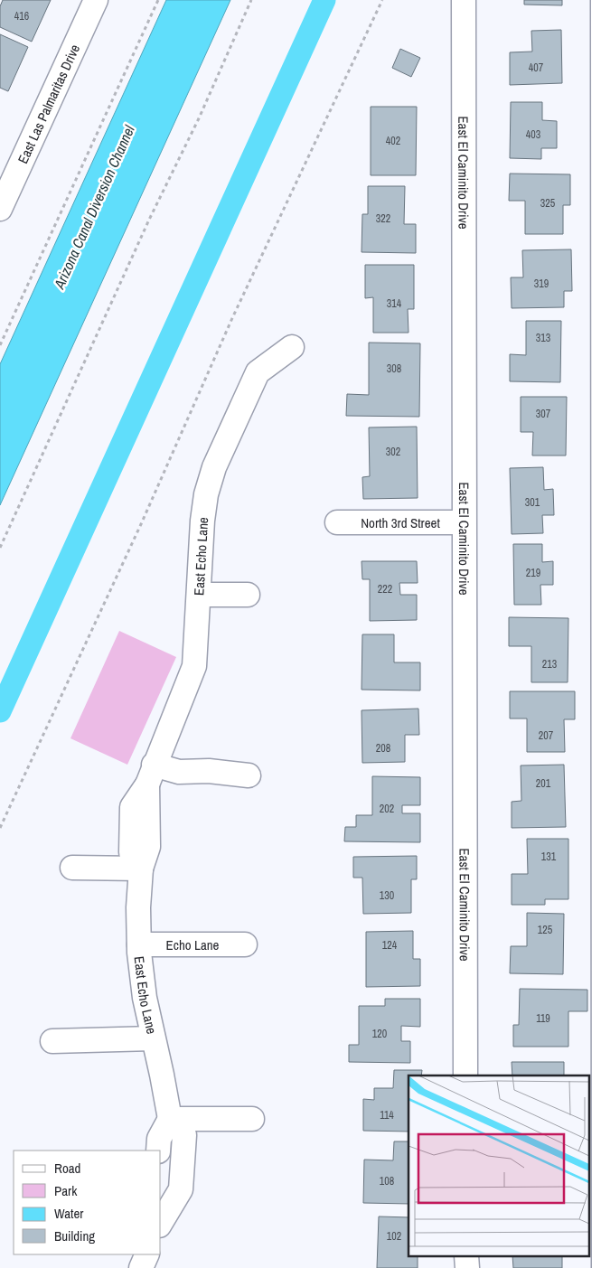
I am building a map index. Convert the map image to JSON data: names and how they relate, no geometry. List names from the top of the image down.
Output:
{
  "streets": {
    "street": [
      "East Las Palmaritas Drive",
      "East El Caminito Drive",
      "North 3rd Street",
      "East Echo Lane",
      "Echo Lane"
    ]
  },
  "crossings": [
    ["East El Caminito Drive", "North 3rd Street"],
    ["East Echo Lane", "Echo Lane"]
  ],
  "water": ["Arizona Canal Diversion Channel"],
  "house_numbers": [
    "416",
    "407",
    "403",
    "402",
    "325",
    "322",
    "319",
    "314",
    "313",
    "308",
    "307",
    "302",
    "301",
    "219",
    "222",
    "213",
    "207",
    "208",
    "201",
    "202",
    "131",
    "130",
    "125",
    "124",
    "119",
    "120",
    "114",
    "108",
    "102"
  ],
  "legend": [
    "Road",
    "Park",
    "Water",
    "Building"
  ]
}
